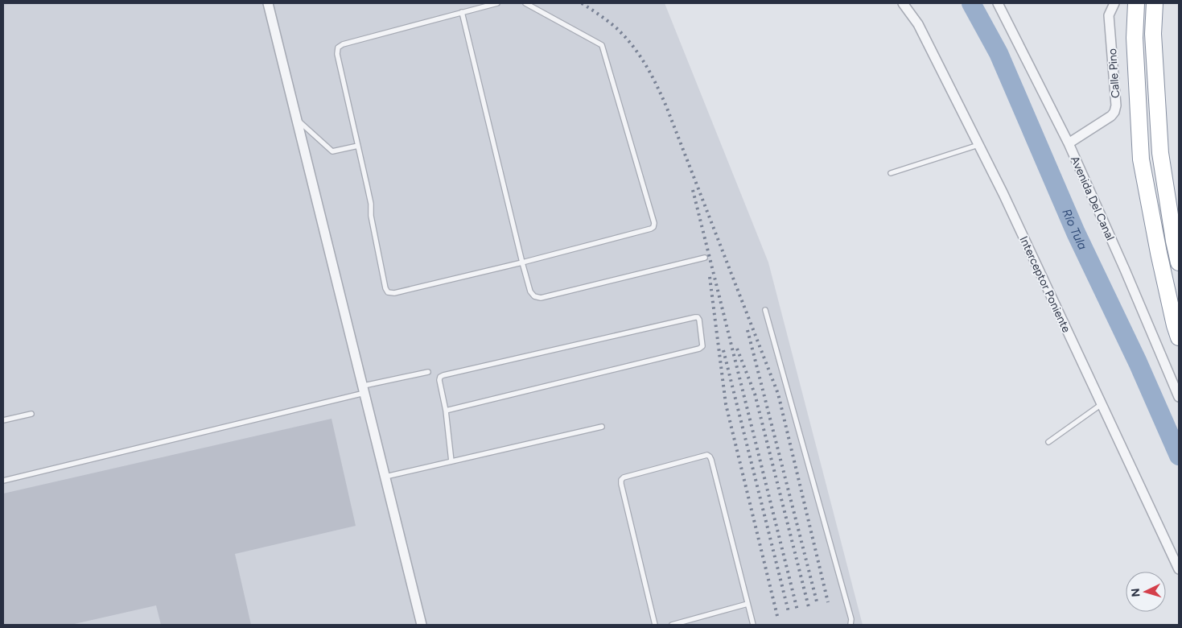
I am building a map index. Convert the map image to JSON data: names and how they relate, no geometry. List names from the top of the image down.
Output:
{
  "streets": {
    "street": ["Calle Pino", "Avenida Del Canal", "Interceptor Poniente"]
  },
  "crossings": [
    ["Calle Pino", "Avenida Del Canal"]
  ],
  "water": ["Río Tula"],
  "north": "left"
}
